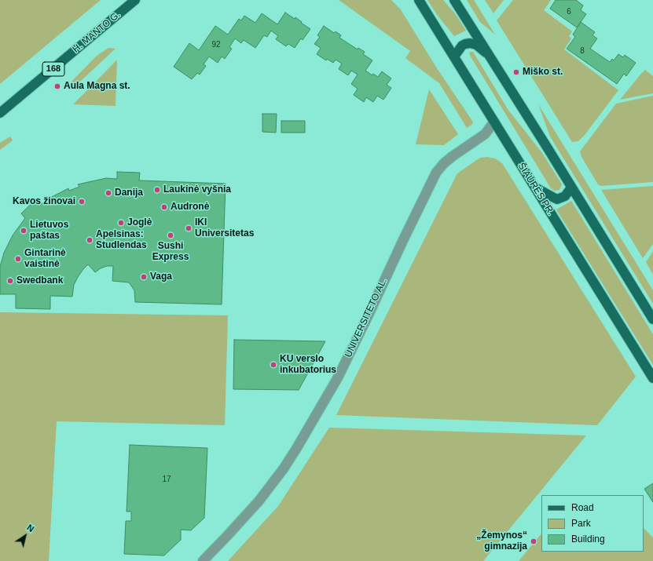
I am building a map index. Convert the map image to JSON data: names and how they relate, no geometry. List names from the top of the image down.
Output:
{
  "streets": {
    "main road": ["H. MANTO G.", "168", "ŠIAURĖS PR."],
    "street": ["UNIVERSITETO AL."]
  },
  "crossings": [
    ["ŠIAURĖS PR.", "UNIVERSITETO AL."]
  ],
  "places": [
    "Miško st.",
    "Aula Magna st.",
    "Laukinė vyšnia",
    "Danija",
    "Kavos žinovai",
    "Audronė",
    "Joglė",
    "IKI Universitetas",
    "Lietuvos paštas",
    "Sushi Express",
    "Apelsinas: Studlendas",
    "Gintarinė vaistinė",
    "Vaga",
    "Swedbank",
    "KU verslo inkubatorius",
    "„Žemynos“ gimnazija"
  ],
  "house_numbers": [
    "6",
    "92",
    "8",
    "17"
  ],
  "legend": ["Road", "Park", "Building"],
  "north": "top right"
}
